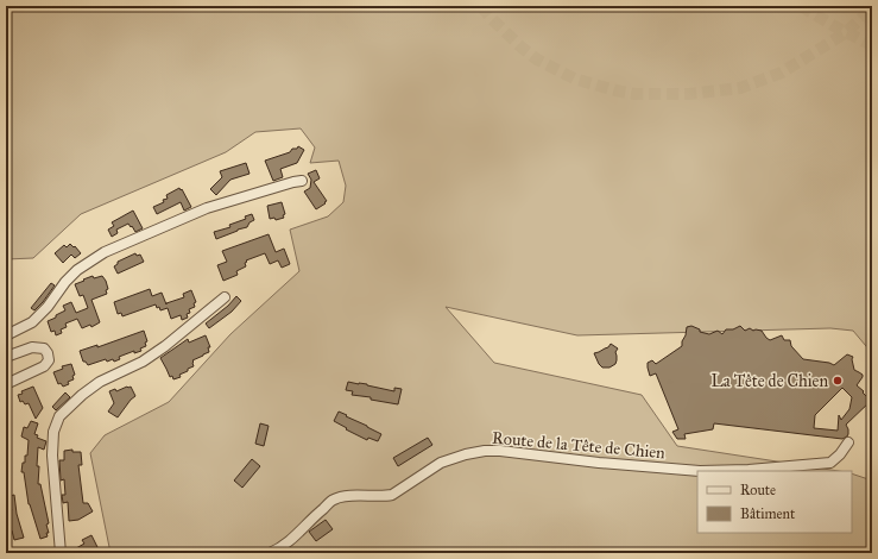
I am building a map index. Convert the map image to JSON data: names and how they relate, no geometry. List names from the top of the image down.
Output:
{
  "streets": {
    "street": ["Route de la Tête de Chien"]
  },
  "places": ["La Tête de Chien"],
  "legend": ["Route", "Bâtiment"]
}
